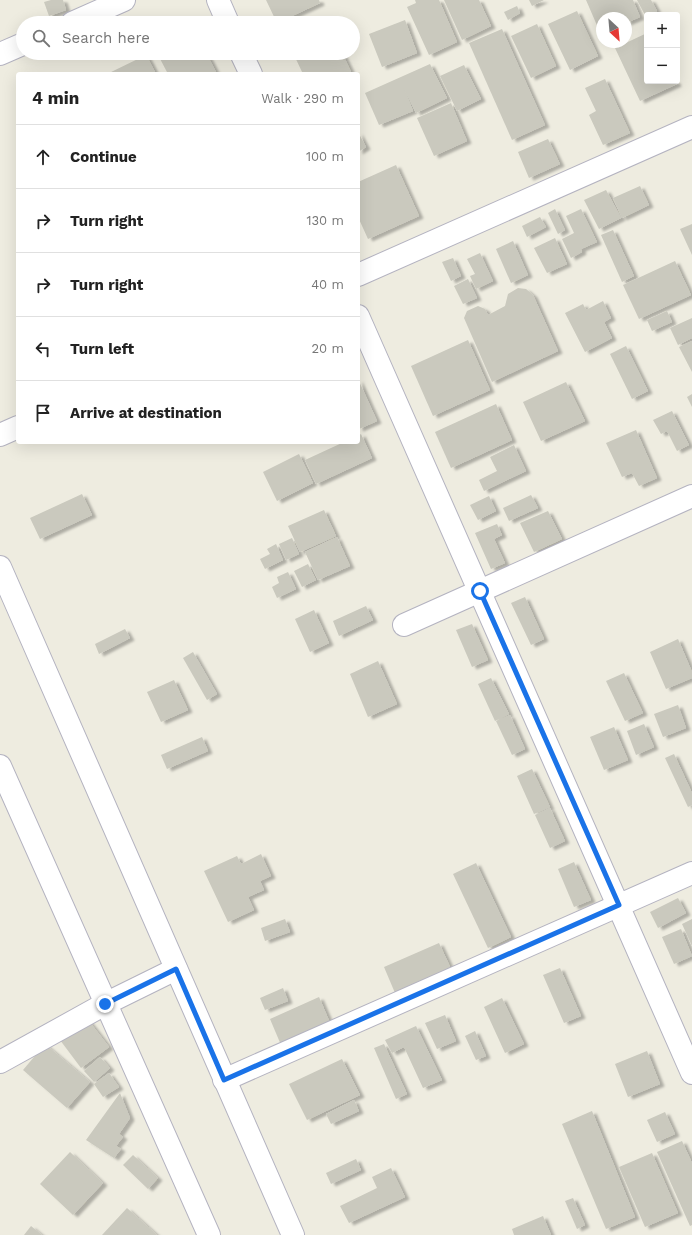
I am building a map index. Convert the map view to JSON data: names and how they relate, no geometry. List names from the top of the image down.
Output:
{
  "north": "bottom right",
  "page": {
    "map_buttons": ["+", "−"],
    "search": "Search here",
    "heading": ["4 min", "Walk · 290 m"],
    "list": [
      ["Continue", "100 m"],
      ["Turn right", "130 m"],
      ["Turn right", "40 m"],
      ["Turn left", "20 m"],
      "Arrive at destination"
    ]
  }
}
